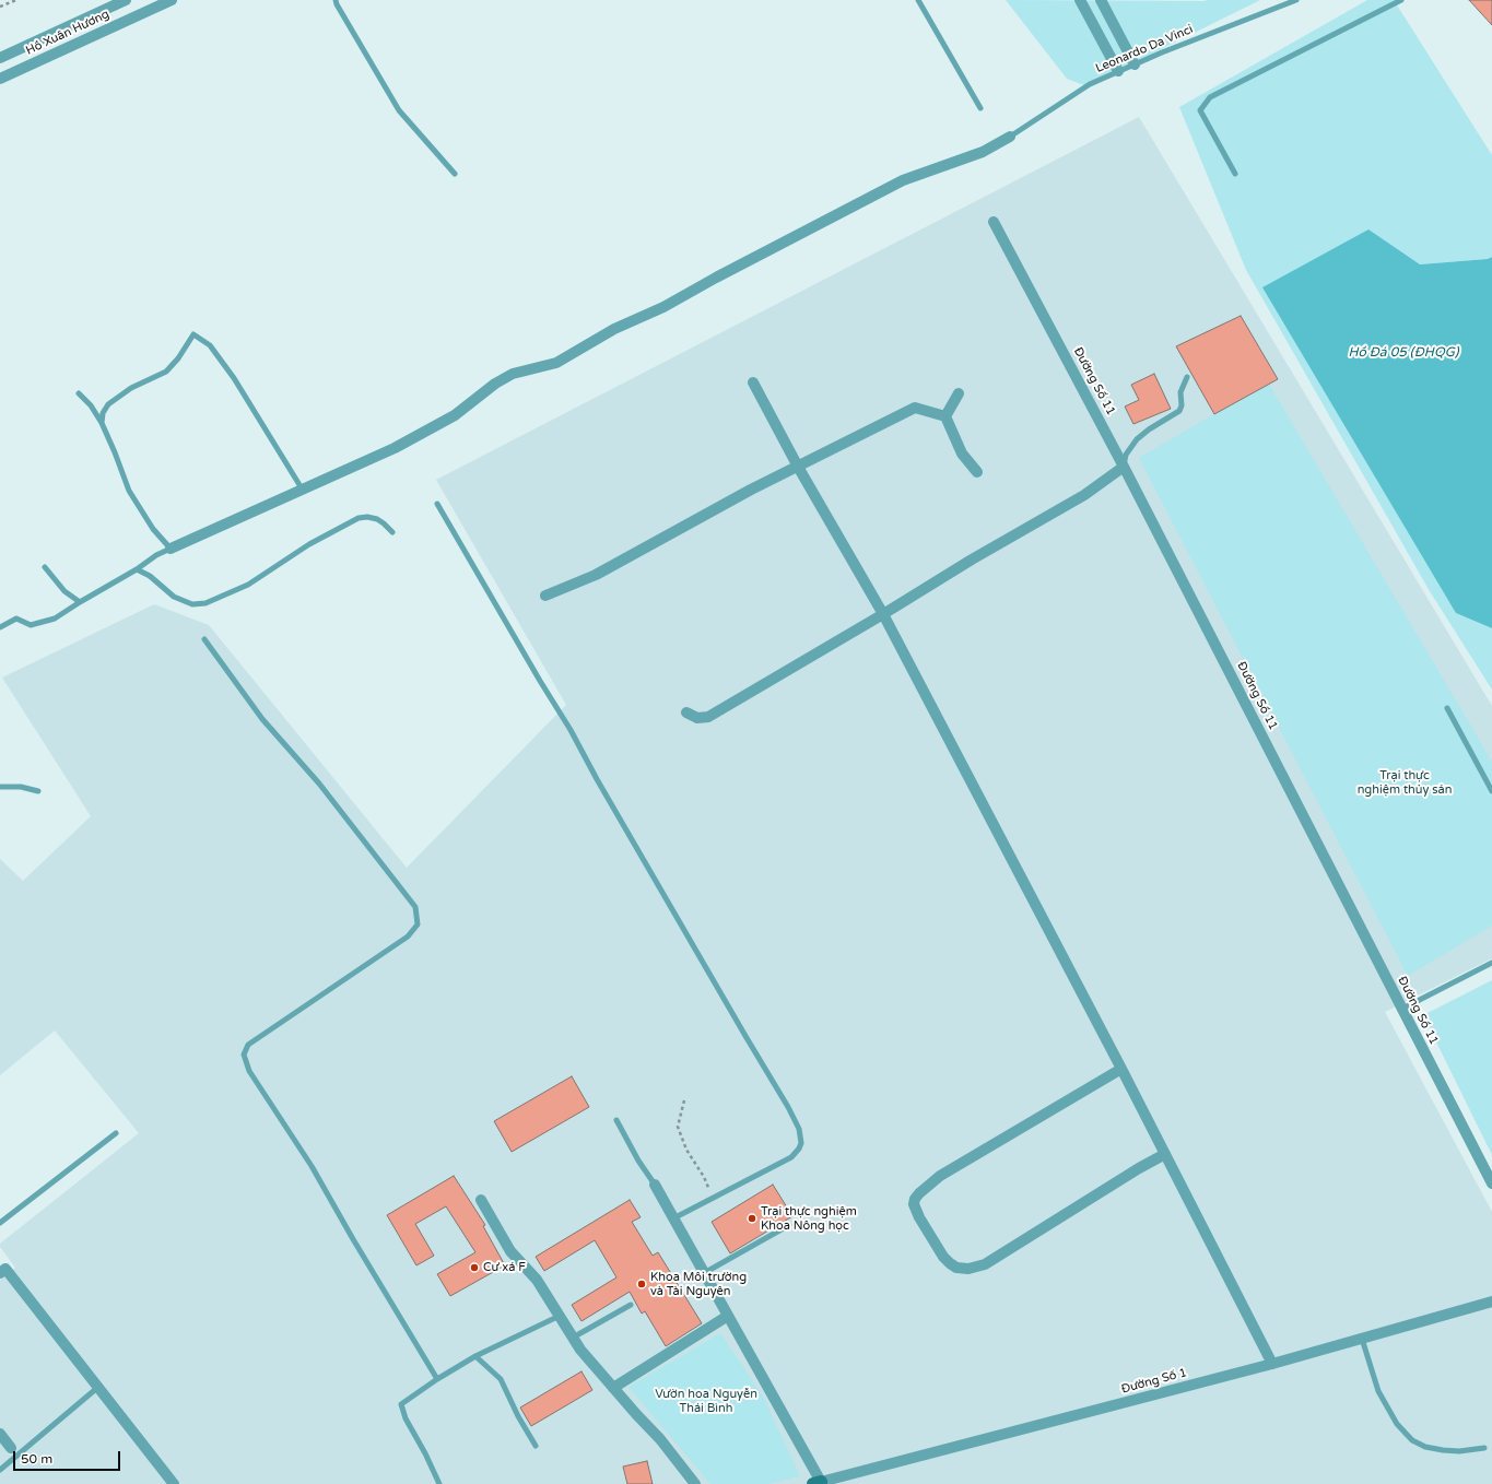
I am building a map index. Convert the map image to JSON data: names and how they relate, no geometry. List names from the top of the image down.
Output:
{
  "streets": {
    "street": ["Hồ Xuân Hương", "Đường Số 11", "Đường Số 1"],
    "lane": ["Leonardo Da Vinci"]
  },
  "water": ["Hồ Đá 05 (ĐHQG)"],
  "parks": ["Trại thực nghiệm thủy sản", "Vườn hoa Nguyễn Thái Bình"],
  "places": ["Trại thực nghiệm Khoa Nông học", "Cư xá F", "Khoa Môi trường và Tài Nguyên"],
  "scale_bar": "50 m"
}
